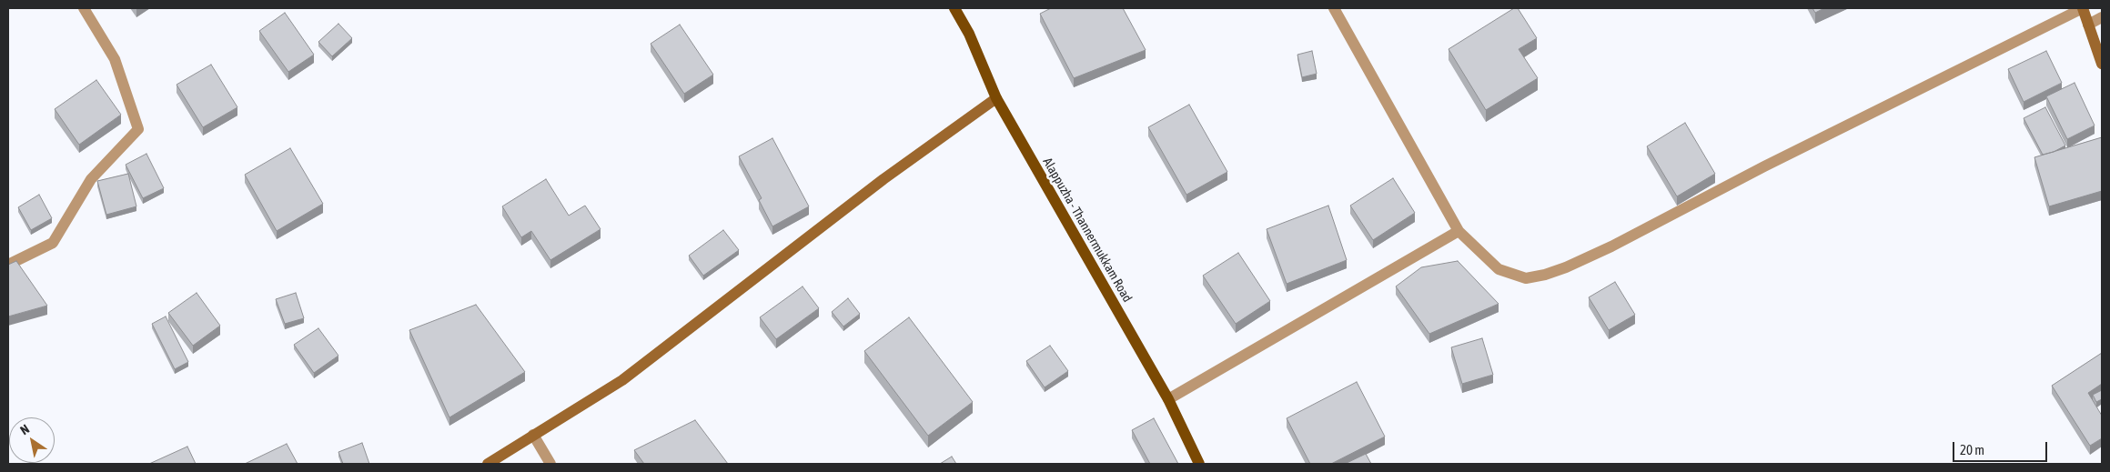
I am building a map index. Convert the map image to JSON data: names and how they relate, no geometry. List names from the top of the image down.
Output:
{
  "streets": {
    "main road": ["Alappuzha - Thannermukkam Road"]
  },
  "scale_bar": "20 m",
  "north": "top left"
}
